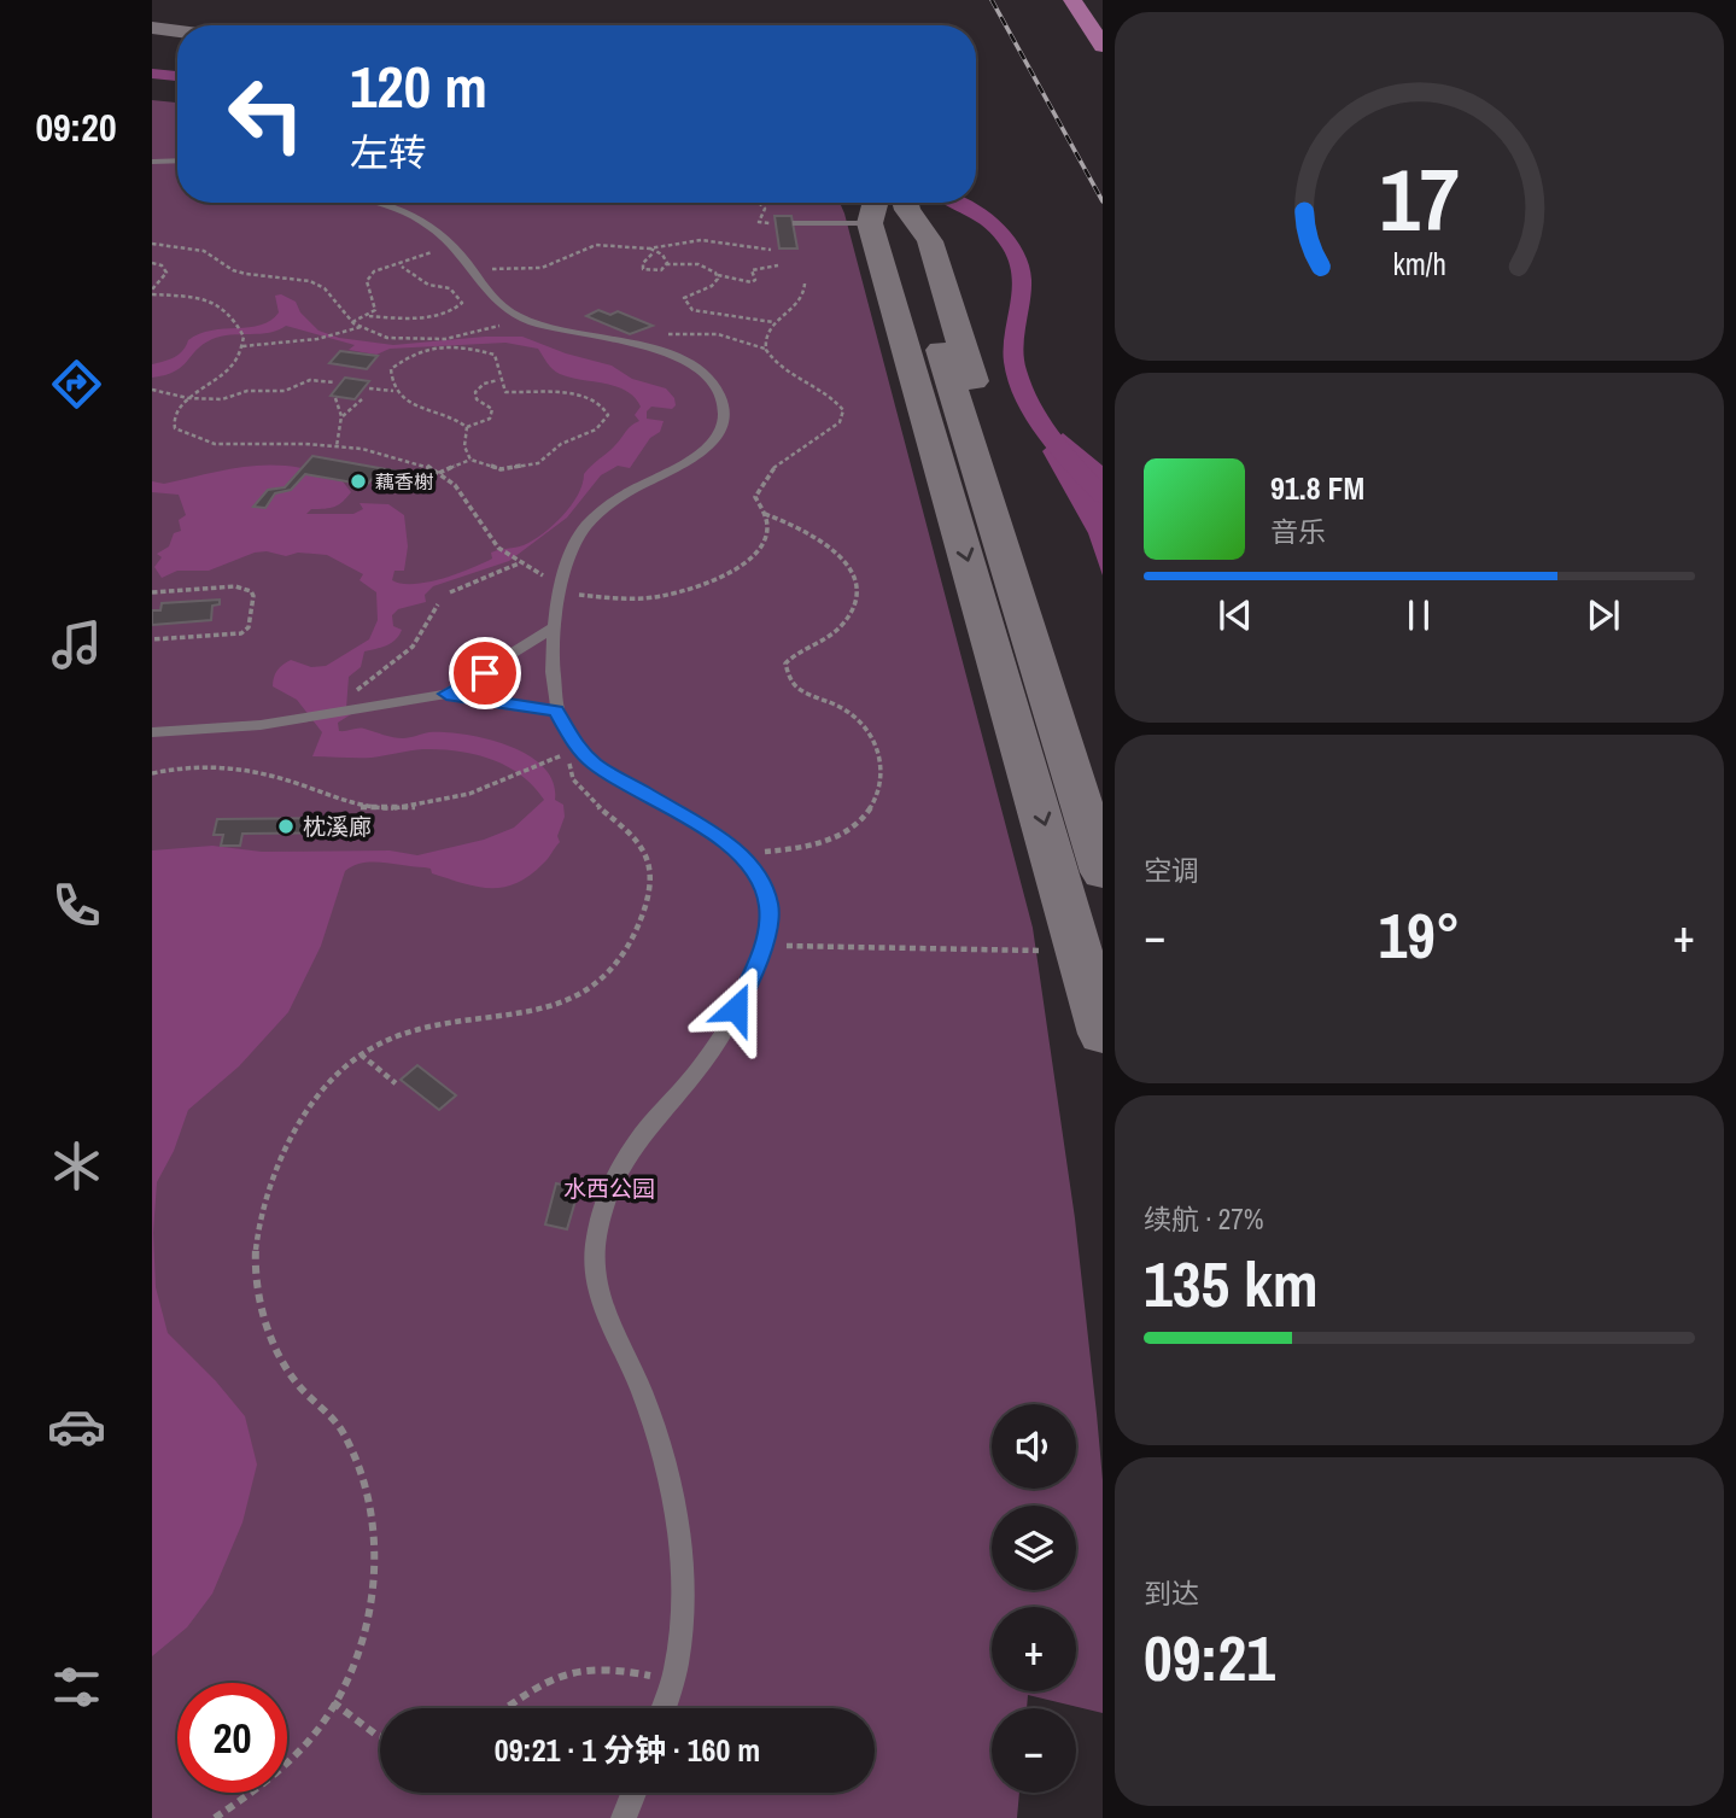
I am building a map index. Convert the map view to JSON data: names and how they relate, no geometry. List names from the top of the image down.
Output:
{
  "parks": ["水西公园"],
  "places": ["藕香榭", "枕溪廊"],
  "page": {
    "tabs": "09:20",
    "turn": ["120 m", "左转"],
    "song": ["91.8 FM", "音乐"],
    "tile": [
      "空调",
      ["续航 · 27%", "135 km"],
      ["到达", "09:21"]
    ],
    "heat": ["−", "19°", "+"],
    "map_buttons": ["+", "−"],
    "limit": "20",
    "trip": "09:21 · 1 分钟 · 160 m",
    "gauge": ["17", "km/h"]
  }
}
